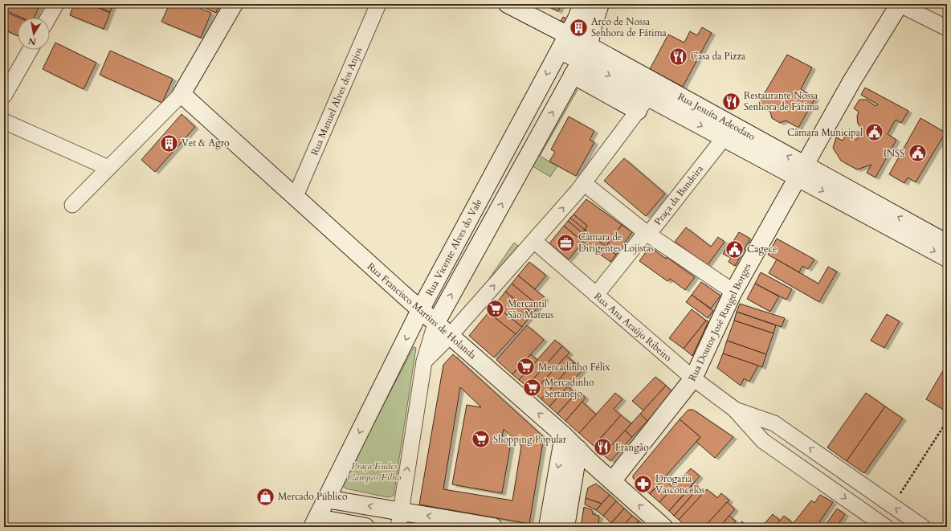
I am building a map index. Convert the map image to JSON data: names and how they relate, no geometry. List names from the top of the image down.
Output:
{
  "streets": {
    "street": [
      "Rua Manuel Alves dos Anjos",
      "Rua Jesuíta Adeodato",
      "Praça da Bandeira",
      "Rua Vicente Alves do Vale",
      "Rua Francisco Martins de Holanda",
      "Rua Doutor José Rangel Borges",
      "Rua Ana Araújo Ribeiro"
    ]
  },
  "crossings": [
    ["Rua Manuel Alves dos Anjos", "Rua Francisco Martins de Holanda"],
    ["Rua Jesuíta Adeodato", "Praça da Bandeira"],
    ["Rua Jesuíta Adeodato", "Rua Vicente Alves do Vale"],
    ["Rua Jesuíta Adeodato", "Rua Doutor José Rangel Borges"],
    ["Praça da Bandeira", "Rua Ana Araújo Ribeiro"],
    ["Rua Vicente Alves do Vale", "Rua Francisco Martins de Holanda"],
    ["Rua Francisco Martins de Holanda", "Rua Doutor José Rangel Borges"],
    ["Rua Doutor José Rangel Borges", "Rua Ana Araújo Ribeiro"]
  ],
  "parks": ["Praça Eudes Campos Filho"],
  "places": {
    "building": ["Arco de Nossa Senhora de Fátima", "Vet & Agro"],
    "restaurant": ["Casa da Pizza", "Restaurante Nossa Senhora de Fátima", "Frangão"],
    "public building": ["Câmara Municipal", "INSS", "Cagece"],
    "office": ["Câmara de Dirigentes Lojistas"],
    "supermarket": [
      "Mercantil São Mateus",
      "Mercadinho Félix",
      "Mercadinho Sertanejo",
      "Shopping Popular"
    ],
    "pharmacy": ["Drogaria Vasconcelos"],
    "shop": ["Mercado Público"]
  },
  "north": "bottom"
}
